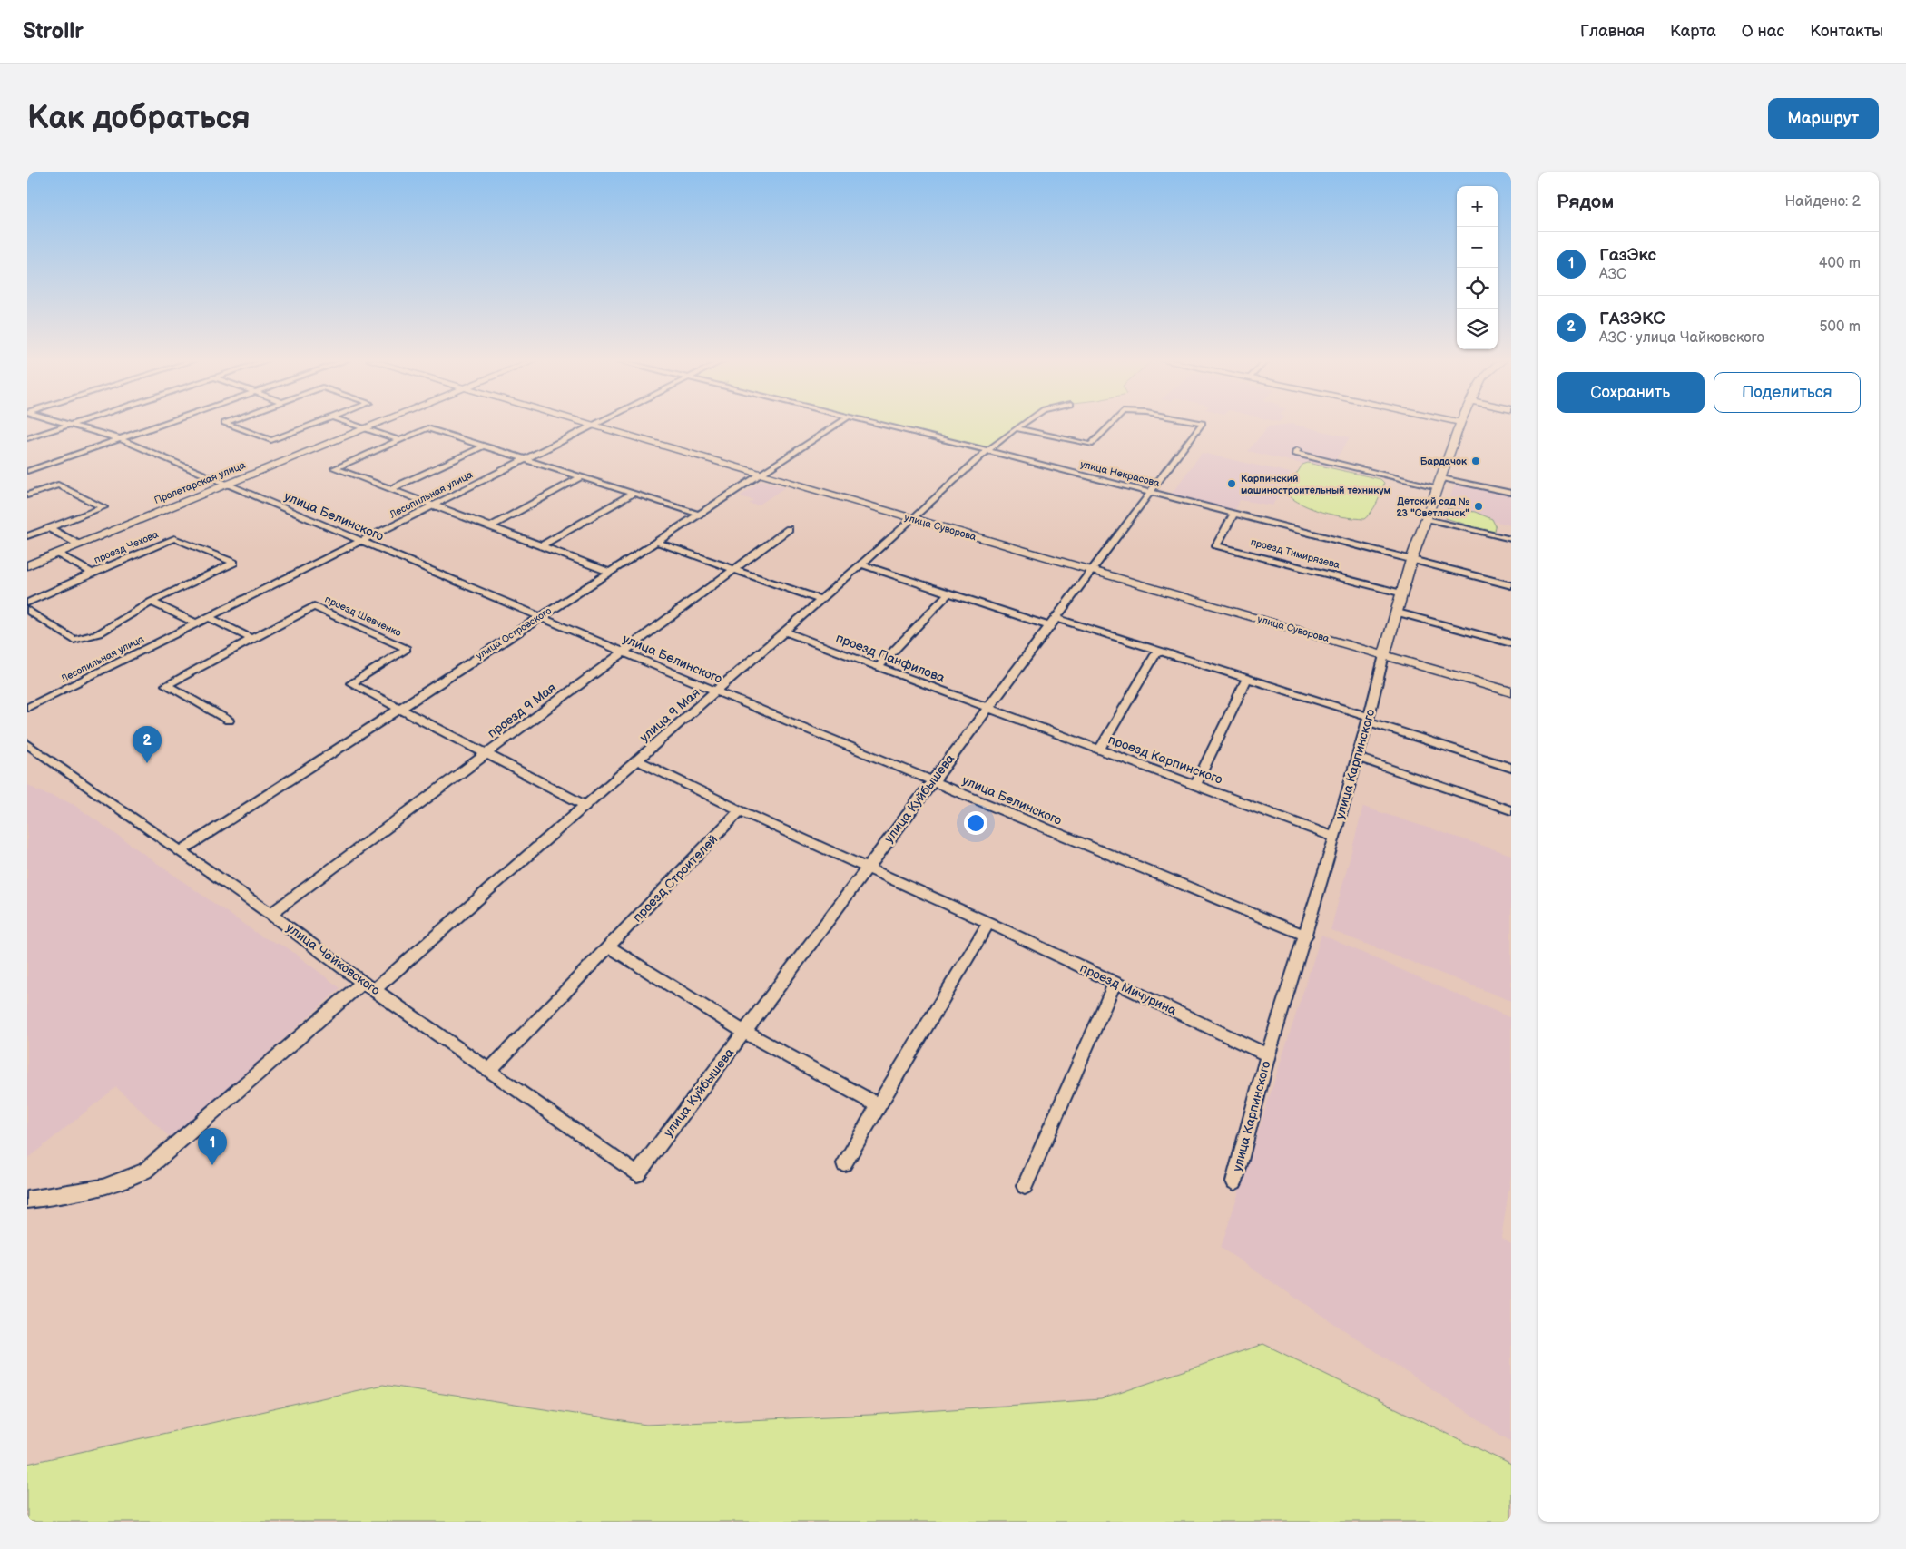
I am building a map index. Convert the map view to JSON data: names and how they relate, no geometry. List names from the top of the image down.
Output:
{
  "streets": {
    "street": [
      "улица Некрасова",
      "Пролетарская улица",
      "Лесопильная улица",
      "улица Белинского",
      "улица Суворова",
      "проезд Чехова",
      "проезд Тимирязева",
      "проезд Шевченко",
      "улица Островского",
      "проезд Панфилова",
      "проезд 9 Мая",
      "улица 9 Мая",
      "проезд Карпинского",
      "улица Карпинского",
      "улица Куйбышева",
      "проезд Строителей",
      "улица Чайковского",
      "проезд Мичурина"
    ]
  },
  "crossings": [
    ["улица Некрасова", "проезд Тимирязева"],
    ["улица Некрасова", "улица 9 Мая"],
    ["улица Некрасова", "улица Карпинского"],
    ["улица Некрасова", "улица Куйбышева"],
    ["Пролетарская улица", "улица Белинского"],
    ["Пролетарская улица", "проезд Чехова"],
    ["Лесопильная улица", "улица Белинского"],
    ["Лесопильная улица", "улица Суворова"],
    ["улица Белинского", "улица Островского"],
    ["улица Белинского", "проезд 9 Мая"],
    ["улица Белинского", "улица 9 Мая"],
    ["улица Белинского", "улица Карпинского"],
    ["улица Белинского", "улица Куйбышева"],
    ["улица Суворова", "улица Островского"],
    ["улица Суворова", "улица 9 Мая"],
    ["улица Суворова", "улица Карпинского"],
    ["улица Суворова", "улица Куйбышева"],
    ["проезд Тимирязева", "улица Карпинского"],
    ["проезд Шевченко", "улица Островского"],
    ["улица Островского", "улица Чайковского"],
    ["проезд Панфилова", "улица 9 Мая"],
    ["проезд Панфилова", "проезд Карпинского"],
    ["проезд Панфилова", "улица Куйбышева"],
    ["проезд 9 Мая", "улица Чайковского"],
    ["улица 9 Мая", "улица Куйбышева"],
    ["улица 9 Мая", "улица Чайковского"],
    ["проезд Карпинского", "улица Карпинского"],
    ["проезд Карпинского", "улица Куйбышева"],
    ["улица Карпинского", "проезд Мичурина"],
    ["улица Куйбышева", "улица Чайковского"],
    ["улица Куйбышева", "проезд Мичурина"],
    ["проезд Строителей", "улица Чайковского"]
  ],
  "places": ["Бардачок", "Карпинский машиностроительный техникум", "Детский сад № 23 \"Светлячок\""],
  "page": {
    "header": "Strollr",
    "nav": [
      "Главная",
      "Карта",
      "О нас",
      "Контакты"
    ],
    "buttons": [
      "Маршрут",
      ["Сохранить", "Поделиться"]
    ],
    "title": "Как добраться",
    "heading": ["Рядом", "Найдено: 2"],
    "map_buttons": ["+", "−"],
    "list": [
      {
        "mark": "1",
        "name": "ГазЭкс",
        "note": "АЗС",
        "value": "400 m"
      },
      {
        "mark": "2",
        "name": "ГАЗЭКС",
        "note": "АЗС · улица Чайковского",
        "value": "500 m"
      }
    ],
    "pins": ["2", "1"]
  }
}
